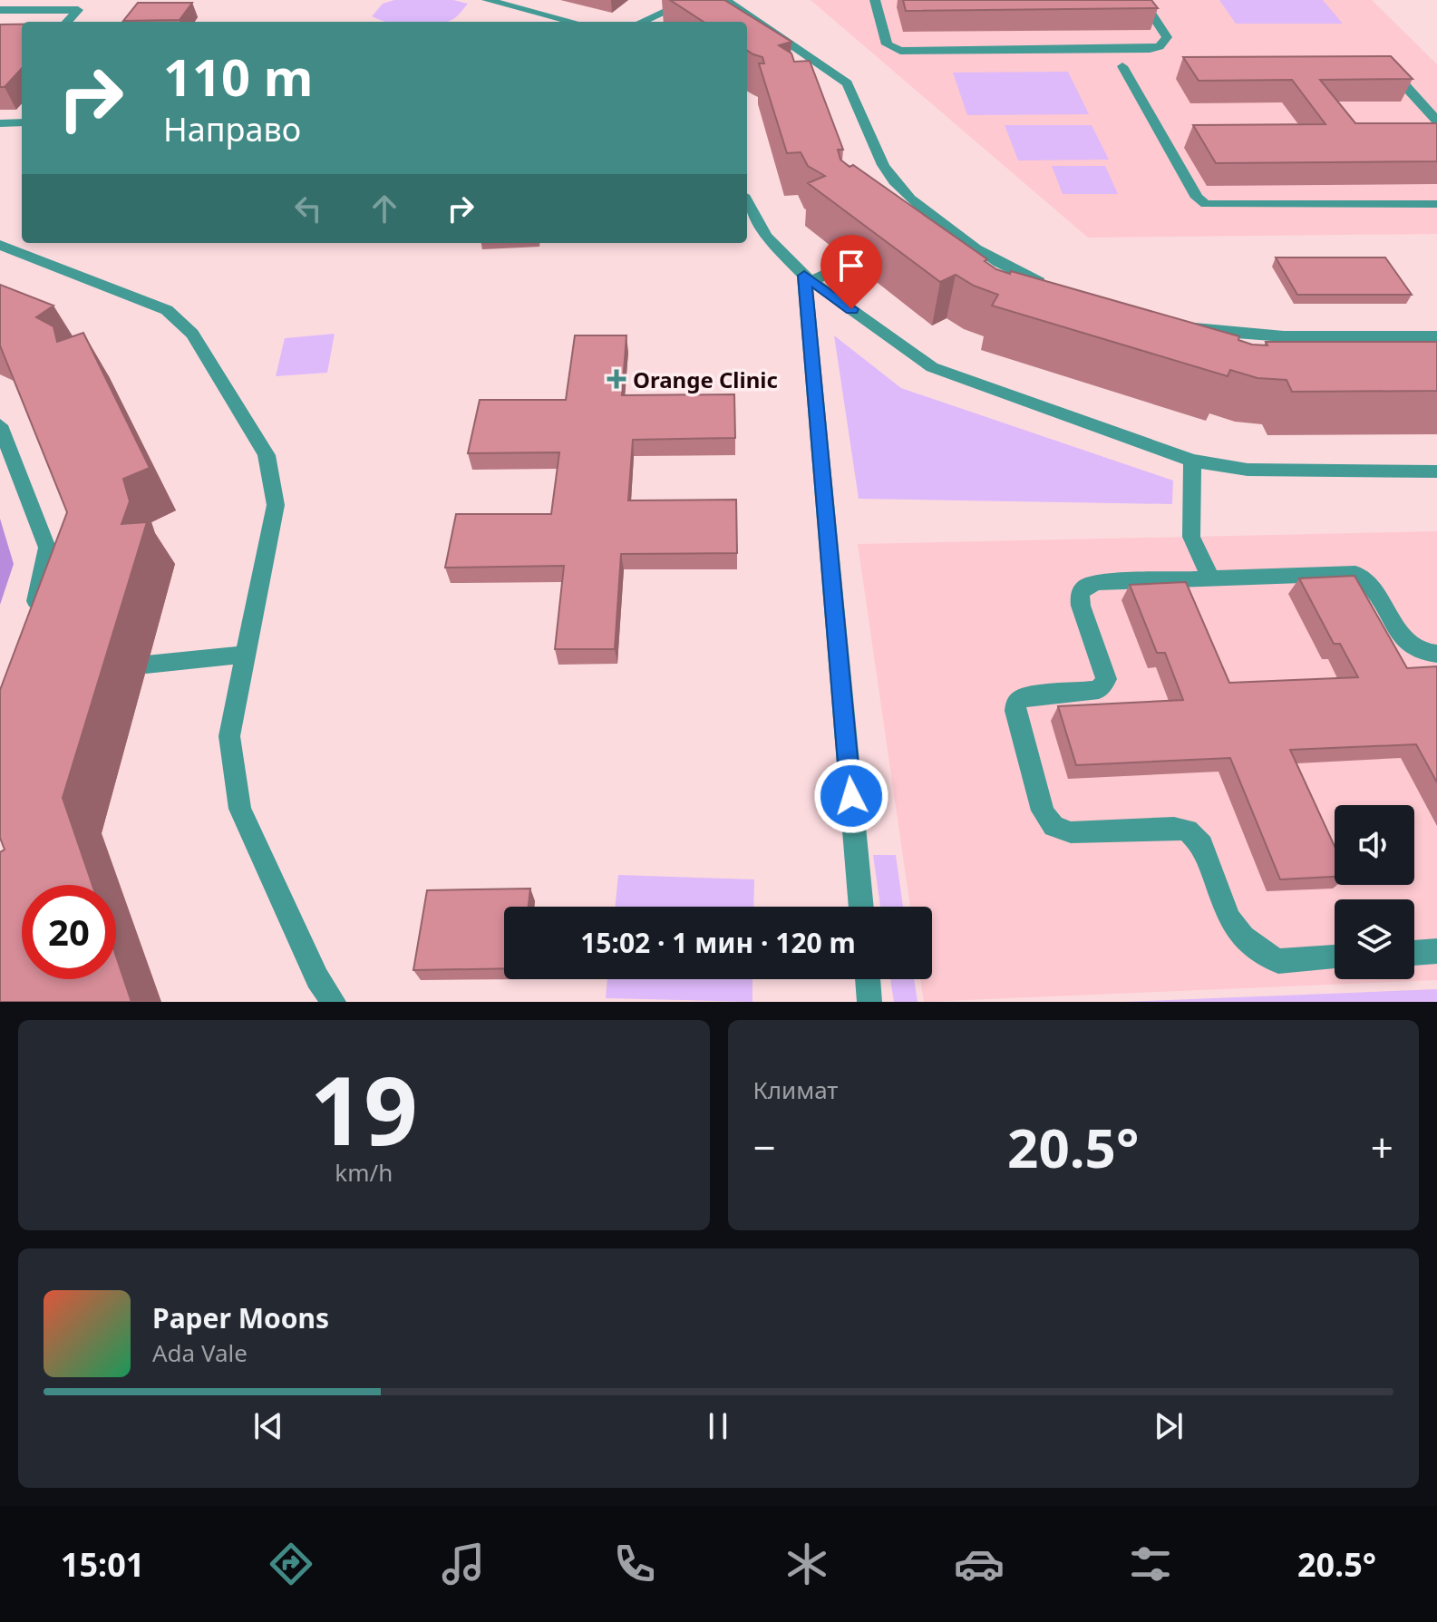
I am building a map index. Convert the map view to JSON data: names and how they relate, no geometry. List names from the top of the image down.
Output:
{
  "places": {
    "health": ["Orange Clinic"]
  },
  "page": {
    "turn": ["110 m", "Направо"],
    "limit": "20",
    "trip": "15:02 · 1 мин · 120 m",
    "tile": [
      ["19", "km/h"],
      "Климат"
    ],
    "heat": ["−", "20.5°", "+"],
    "song": ["Paper Moons", "Ada Vale"],
    "tabs": ["15:01", "20.5°"]
  }
}
